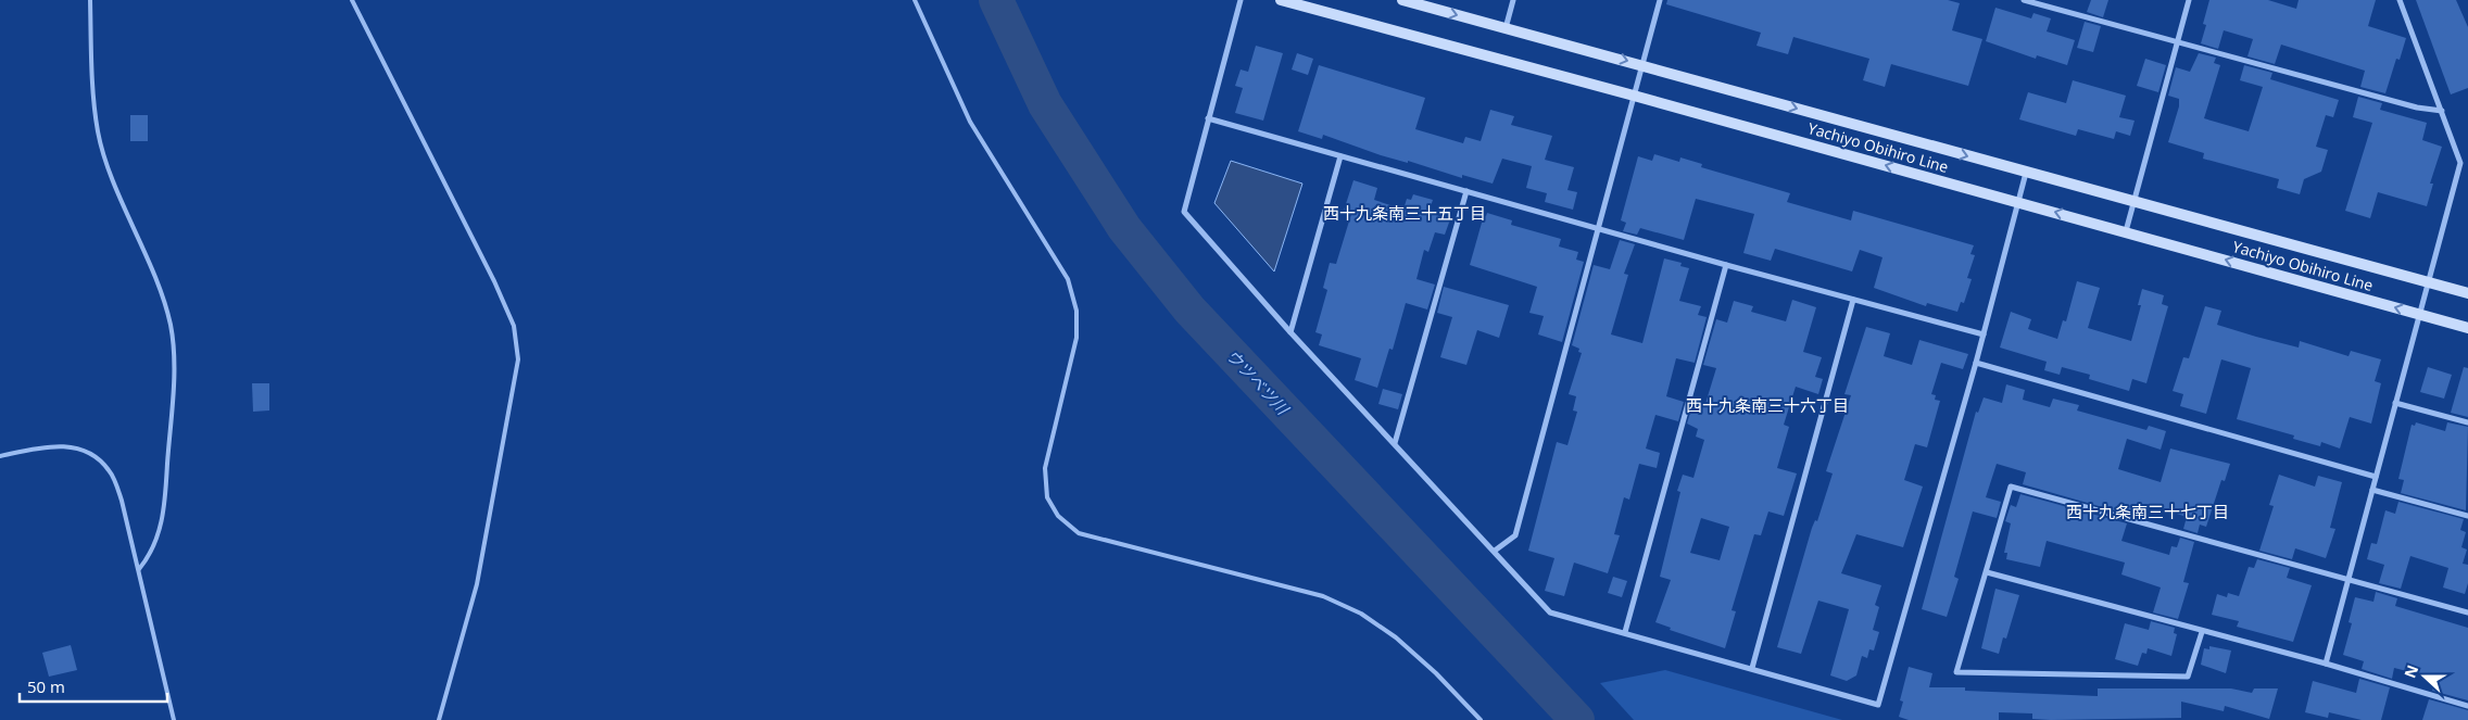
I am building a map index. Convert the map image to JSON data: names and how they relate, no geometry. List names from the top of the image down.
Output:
{
  "streets": {
    "main road": ["Yachiyo Obihiro Line"]
  },
  "districts": ["西十九条南三十五丁目", "西十九条南三十六丁目", "西十九条南三十七丁目"],
  "water": ["ウツベツ川"],
  "scale_bar": "50 m",
  "north": "left"
}
